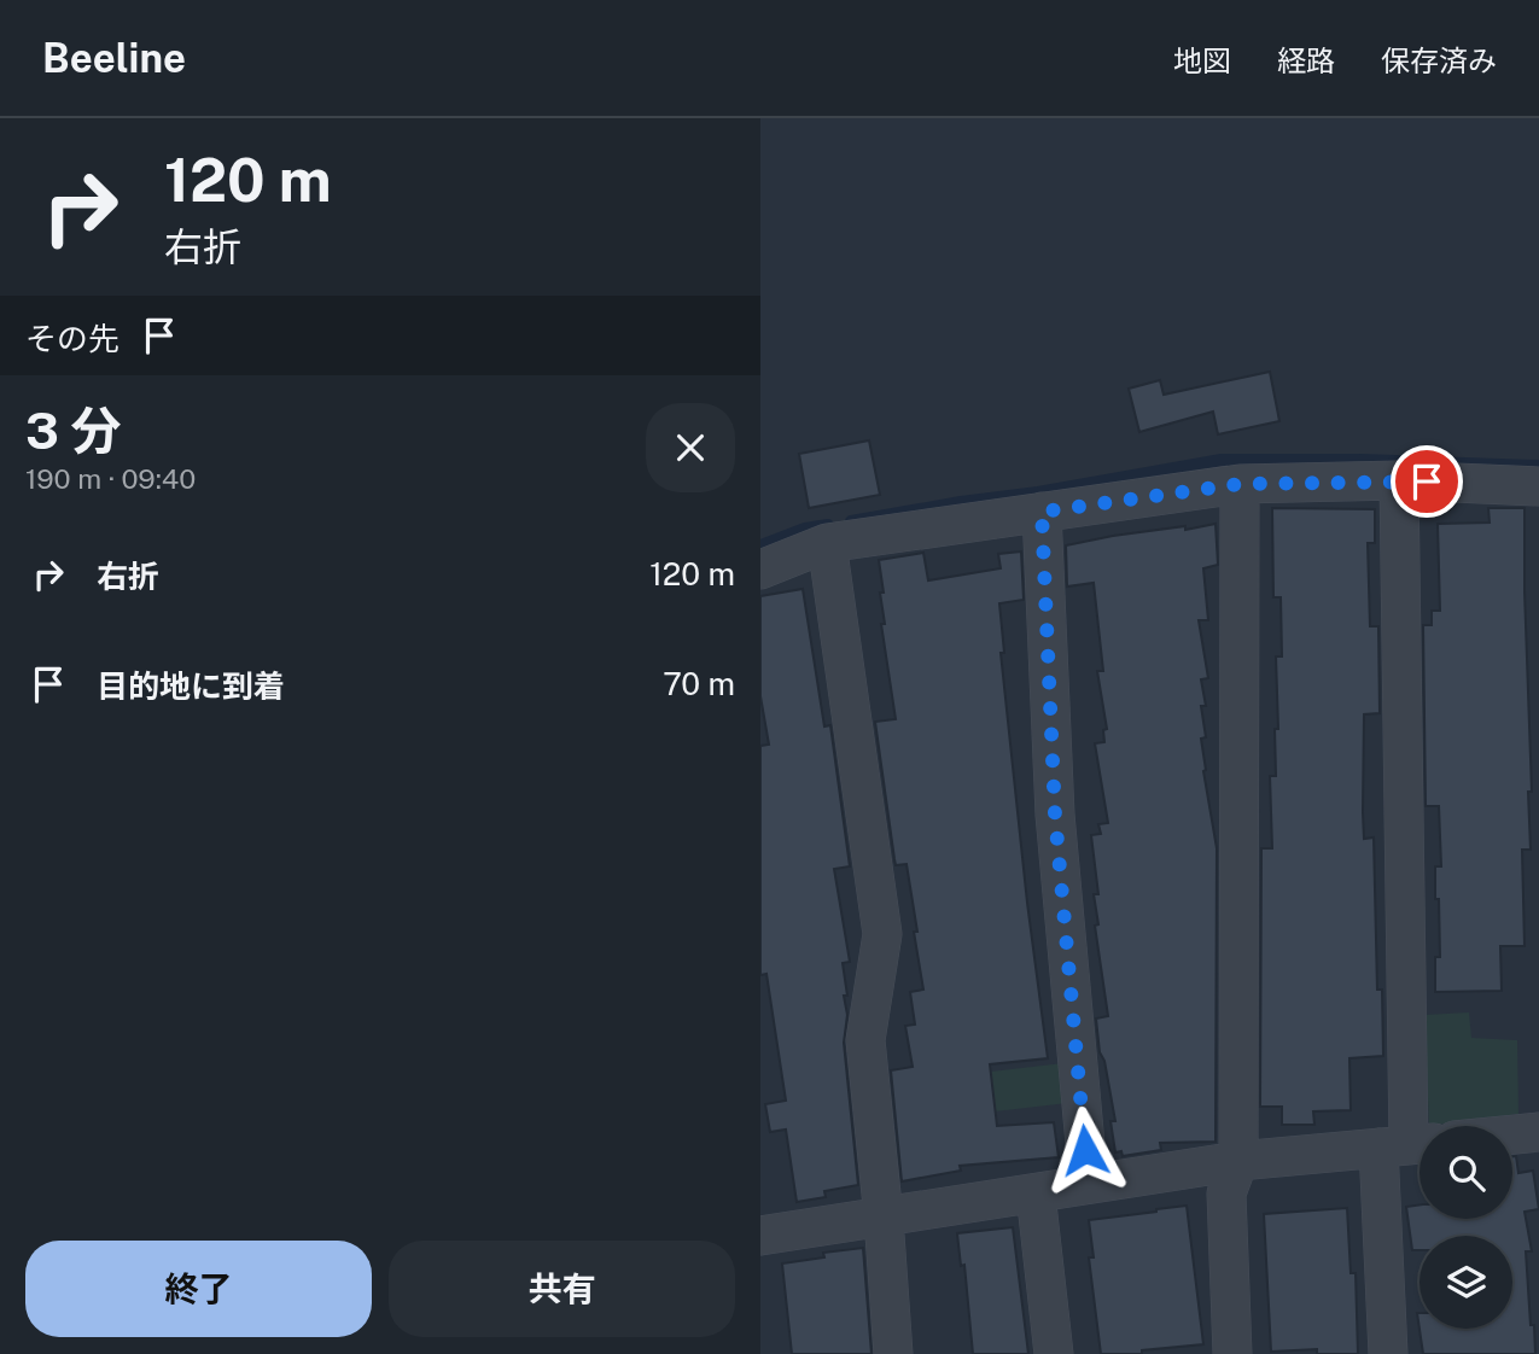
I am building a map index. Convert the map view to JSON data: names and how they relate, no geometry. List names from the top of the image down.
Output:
{
  "page": {
    "header": "Beeline",
    "nav": ["地図", "経路", "保存済み"],
    "turn": ["120 m", "右折"],
    "then": "その先",
    "heading": ["3 分", "190 m · 09:40"],
    "list": [
      {
        "name": "右折",
        "value": "120 m"
      },
      {
        "name": "目的地に到着",
        "value": "70 m"
      }
    ],
    "buttons": ["終了", "共有"]
  }
}
